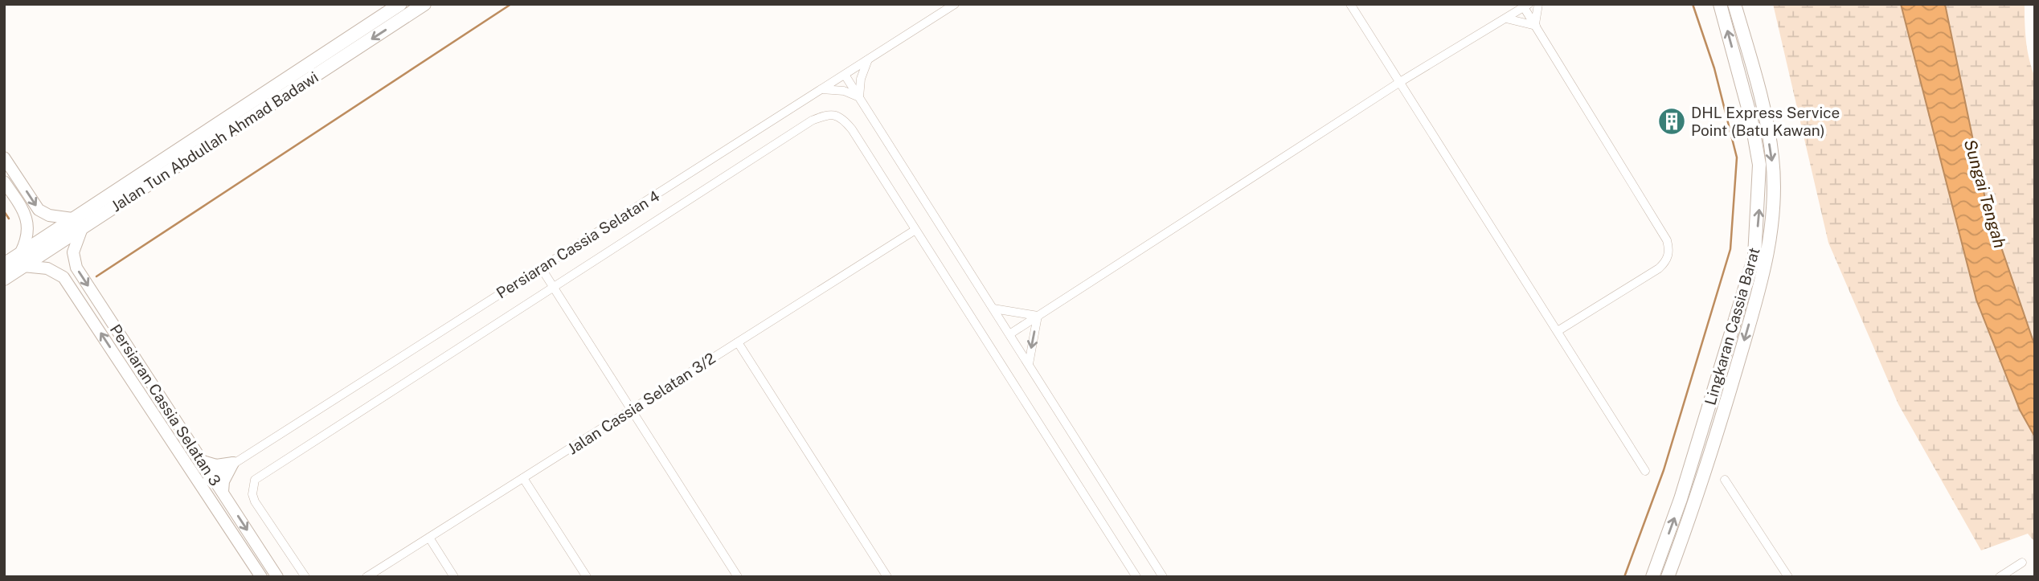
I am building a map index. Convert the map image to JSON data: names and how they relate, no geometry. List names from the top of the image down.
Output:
{
  "streets": {
    "main road": ["Jalan Tun Abdullah Ahmad Badawi", "Lingkaran Cassia Barat"],
    "street": ["Persiaran Cassia Selatan 4", "Jalan Cassia Selatan 3/2", "Persiaran Cassia Selatan 3"]
  },
  "crossings": [
    ["Jalan Tun Abdullah Ahmad Badawi", "Persiaran Cassia Selatan 3"],
    ["Persiaran Cassia Selatan 4", "Persiaran Cassia Selatan 3"]
  ],
  "water": ["Sungai Tengah"],
  "places": {
    "building": ["DHL Express Service Point (Batu Kawan)"]
  }
}
